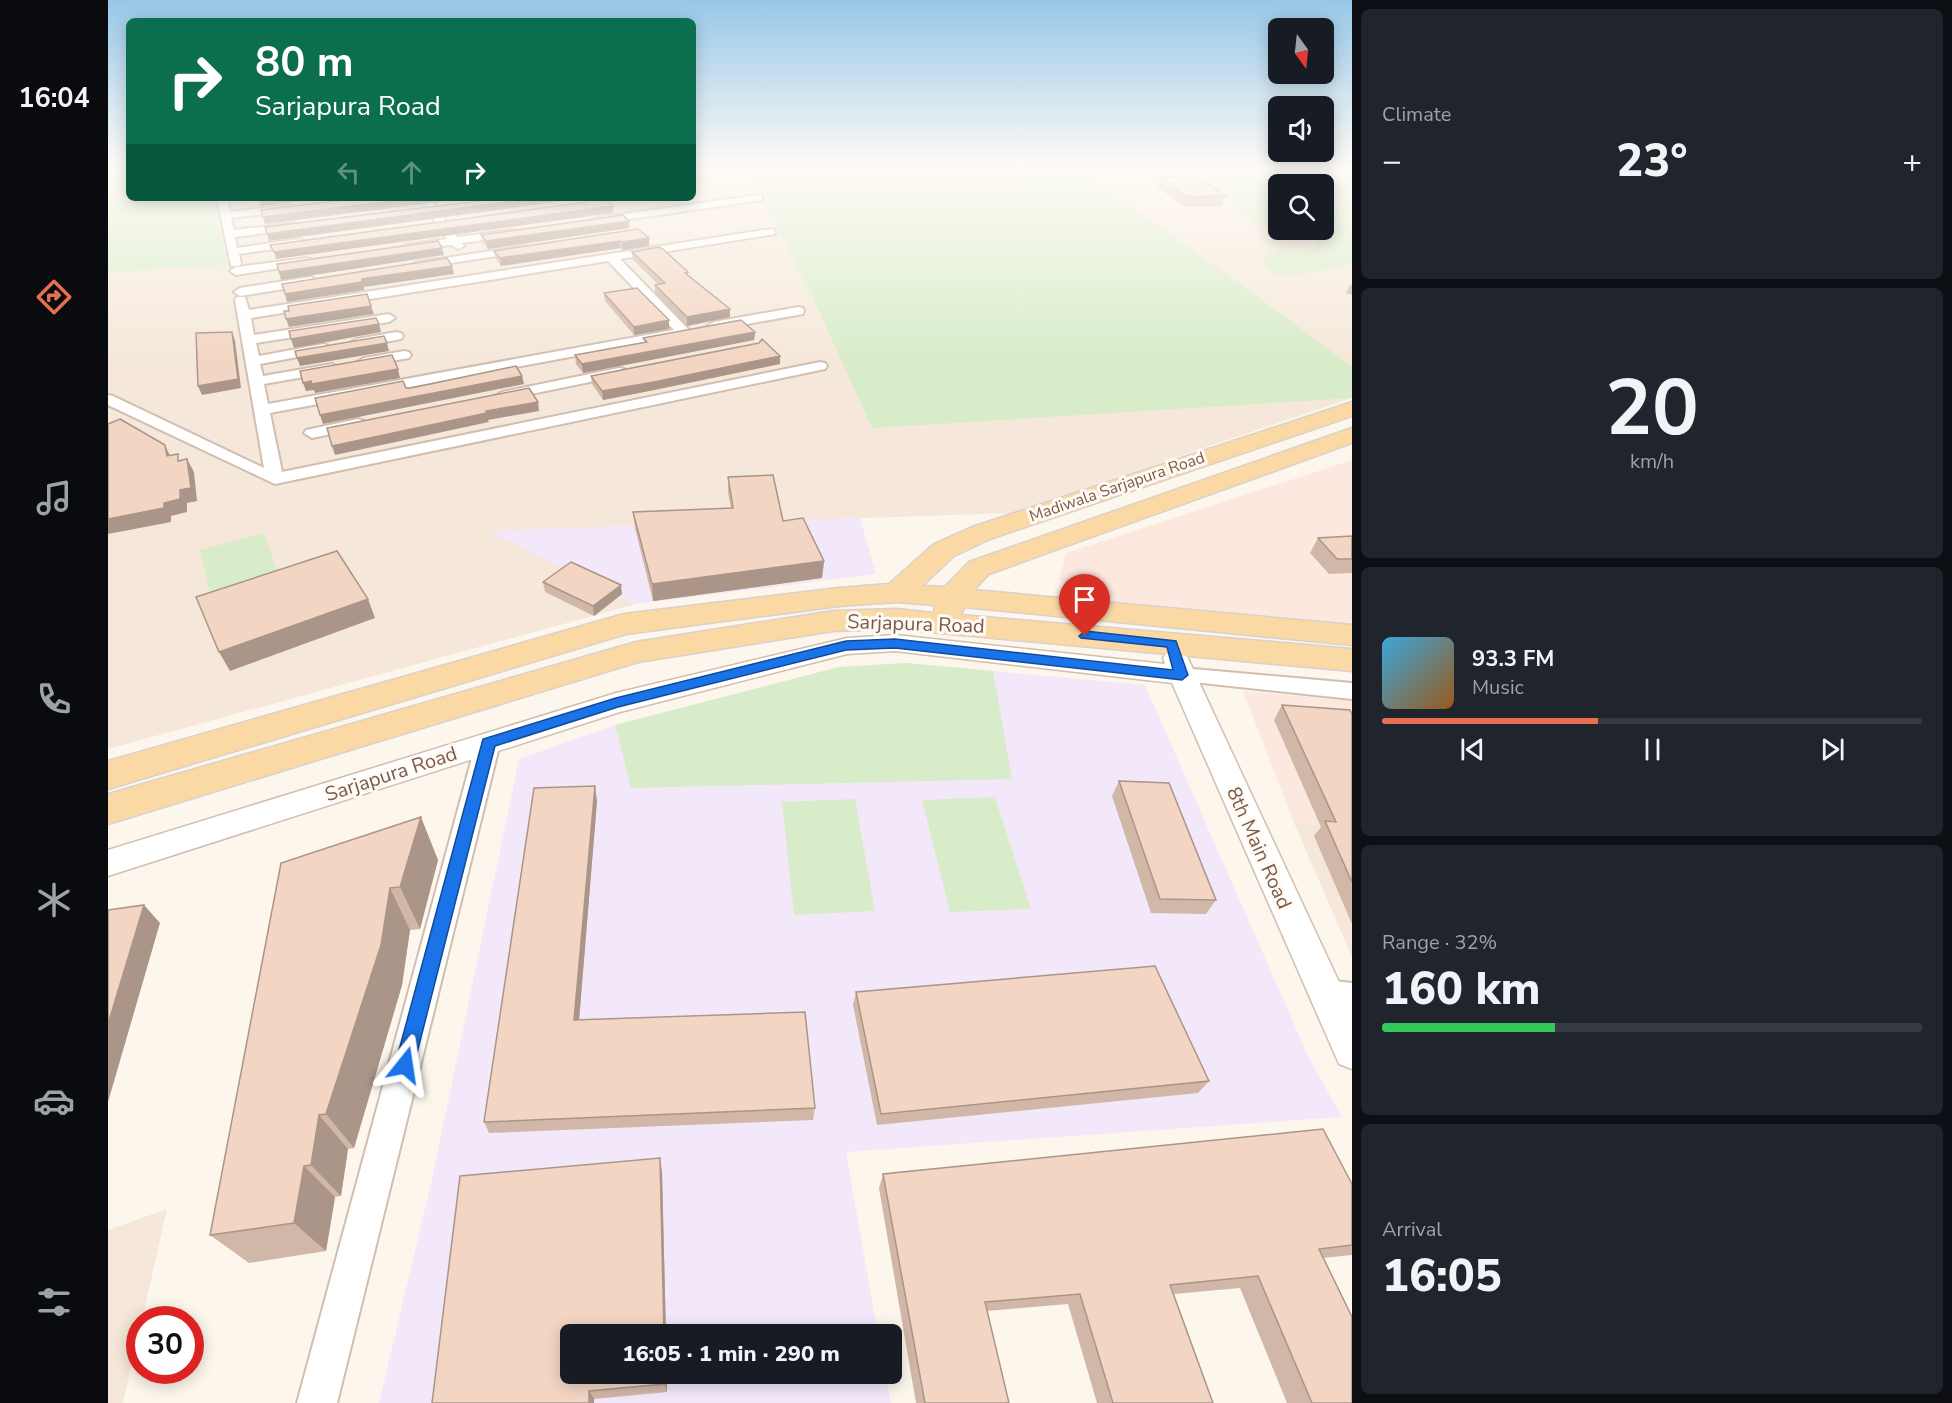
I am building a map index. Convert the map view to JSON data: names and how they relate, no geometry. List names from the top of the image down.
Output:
{
  "streets": {
    "main road": ["Madiwala Sarjapura Road", "Sarjapura Road"],
    "street": ["8th Main Road"]
  },
  "crossings": [
    ["Madiwala Sarjapura Road", "Sarjapura Road"],
    ["Sarjapura Road", "8th Main Road"]
  ],
  "north": "bottom",
  "page": {
    "tabs": "16:04",
    "tile": [
      "Climate",
      ["20", "km/h"],
      ["Range · 32%", "160 km"],
      ["Arrival", "16:05"]
    ],
    "turn": ["80 m", "Sarjapura Road"],
    "heat": ["−", "23°", "+"],
    "song": ["93.3 FM", "Music"],
    "limit": "30",
    "trip": "16:05 · 1 min · 290 m"
  }
}
